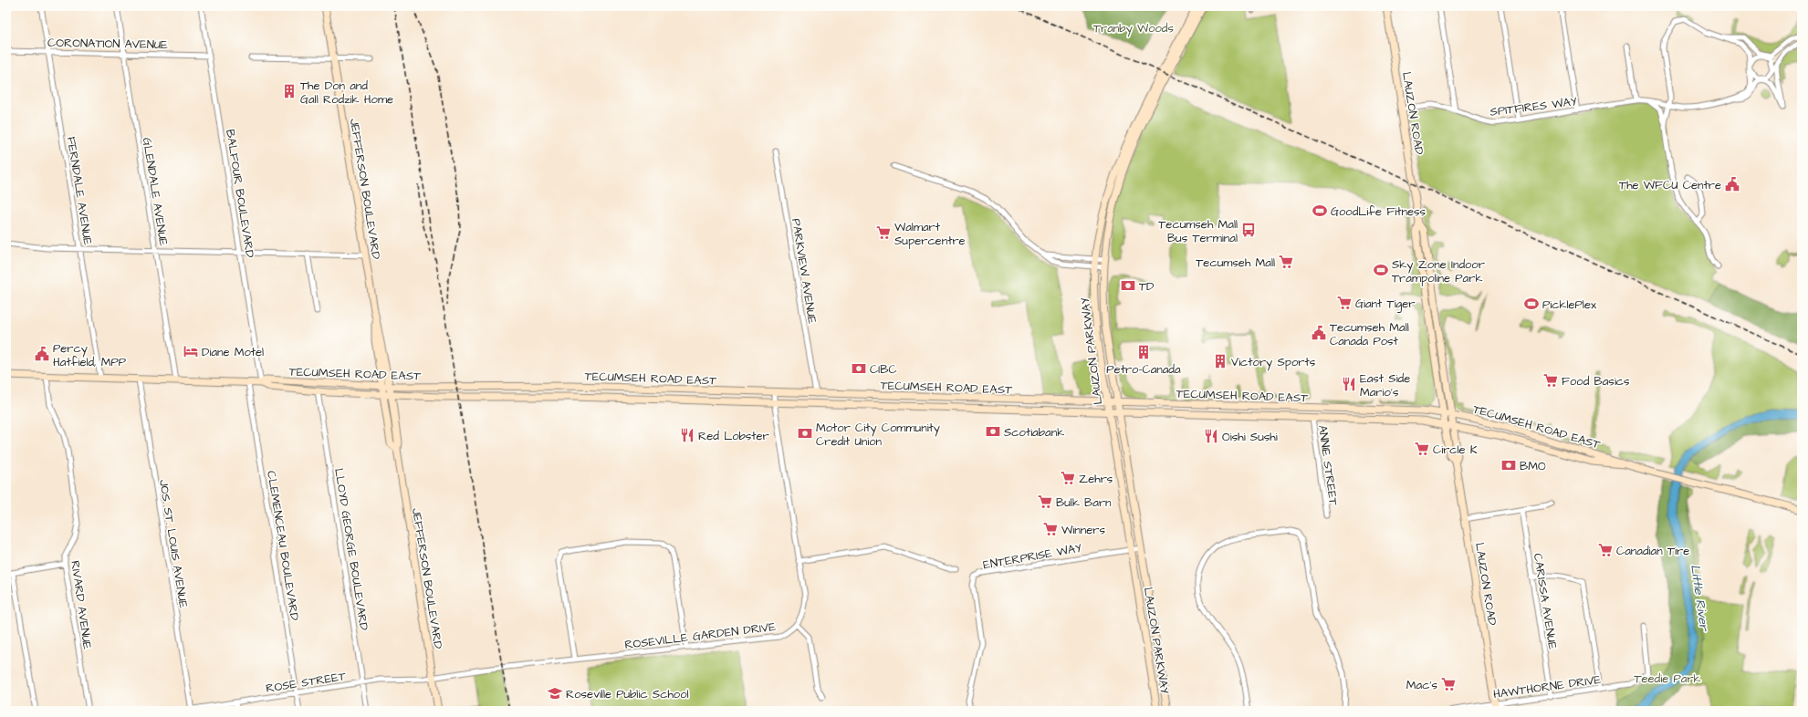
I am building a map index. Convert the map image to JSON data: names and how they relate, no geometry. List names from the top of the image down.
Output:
{
  "streets": {
    "main road": [
      "LAUZON ROAD",
      "JEFFERSON BOULEVARD",
      "LAUZON PARKWAY",
      "TECUMSEH ROAD EAST"
    ],
    "street": [
      "CORONATION AVENUE",
      "SPITFIRES WAY",
      "FERNDALE AVENUE",
      "GLENDALE AVENUE",
      "BALFOUR BOULEVARD",
      "PARKVIEW AVENUE",
      "ANNIE STREET",
      "JOS. ST. LOUIS AVENUE",
      "CLEMENCEAU BOULEVARD",
      "LLOYD GEORGE BOULEVARD",
      "ENTERPRISE WAY",
      "CARISSA AVENUE",
      "RIVARD AVENUE",
      "ROSEVILLE GARDEN DRIVE",
      "ROSE STREET",
      "HAWTHORNE DRIVE"
    ]
  },
  "crossings": [
    ["CORONATION AVENUE", "FERNDALE AVENUE"],
    ["CORONATION AVENUE", "GLENDALE AVENUE"],
    ["CORONATION AVENUE", "BALFOUR BOULEVARD"],
    ["SPITFIRES WAY", "LAUZON ROAD"],
    ["LAUZON ROAD", "TECUMSEH ROAD EAST"],
    ["LAUZON ROAD", "HAWTHORNE DRIVE"],
    ["JEFFERSON BOULEVARD", "TECUMSEH ROAD EAST"],
    ["JEFFERSON BOULEVARD", "ROSEVILLE GARDEN DRIVE"],
    ["JEFFERSON BOULEVARD", "ROSE STREET"],
    ["FERNDALE AVENUE", "TECUMSEH ROAD EAST"],
    ["GLENDALE AVENUE", "TECUMSEH ROAD EAST"],
    ["BALFOUR BOULEVARD", "TECUMSEH ROAD EAST"],
    ["PARKVIEW AVENUE", "TECUMSEH ROAD EAST"],
    ["LAUZON PARKWAY", "TECUMSEH ROAD EAST"],
    ["LAUZON PARKWAY", "ENTERPRISE WAY"],
    ["TECUMSEH ROAD EAST", "ANNIE STREET"],
    ["TECUMSEH ROAD EAST", "JOS. ST. LOUIS AVENUE"],
    ["TECUMSEH ROAD EAST", "CLEMENCEAU BOULEVARD"],
    ["TECUMSEH ROAD EAST", "LLOYD GEORGE BOULEVARD"],
    ["TECUMSEH ROAD EAST", "RIVARD AVENUE"],
    ["JOS. ST. LOUIS AVENUE", "ROSE STREET"],
    ["CLEMENCEAU BOULEVARD", "ROSE STREET"],
    ["LLOYD GEORGE BOULEVARD", "ROSE STREET"],
    ["CARISSA AVENUE", "HAWTHORNE DRIVE"],
    ["ROSEVILLE GARDEN DRIVE", "ROSE STREET"]
  ],
  "water": ["Little River"],
  "parks": ["Tranby Woods", "Teedie Park"],
  "places": {
    "building": ["The Don and Gall Rodzik Home", "Petro-Canada", "Victory Sports"],
    "public building": ["The WFCU Centre", "Tecumseh Mall Canada Post", "Percy Hatfield, MPP"],
    "sports": ["GoodLife Fitness", "Sky Zone Indoor Trampoline Park", "PicklePlex"],
    "bus stop": ["Tecumseh Mall Bus Terminal"],
    "supermarket": [
      "Walmart Supercentre",
      "Tecumseh Mall",
      "Giant Tiger",
      "Food Basics",
      "Circle K",
      "Zehrs",
      "Bulk Barn",
      "Winners",
      "Canadian Tire",
      "Mac's"
    ],
    "bank": [
      "TD",
      "CIBC",
      "Scotiabank",
      "Motor City Community Credit Union",
      "BMO"
    ],
    "hotel": ["Diane Motel"],
    "restaurant": ["East Side Mario's", "Red Lobster", "Oishi Sushi"],
    "school or university": ["Roseville Public School"]
  }
}
